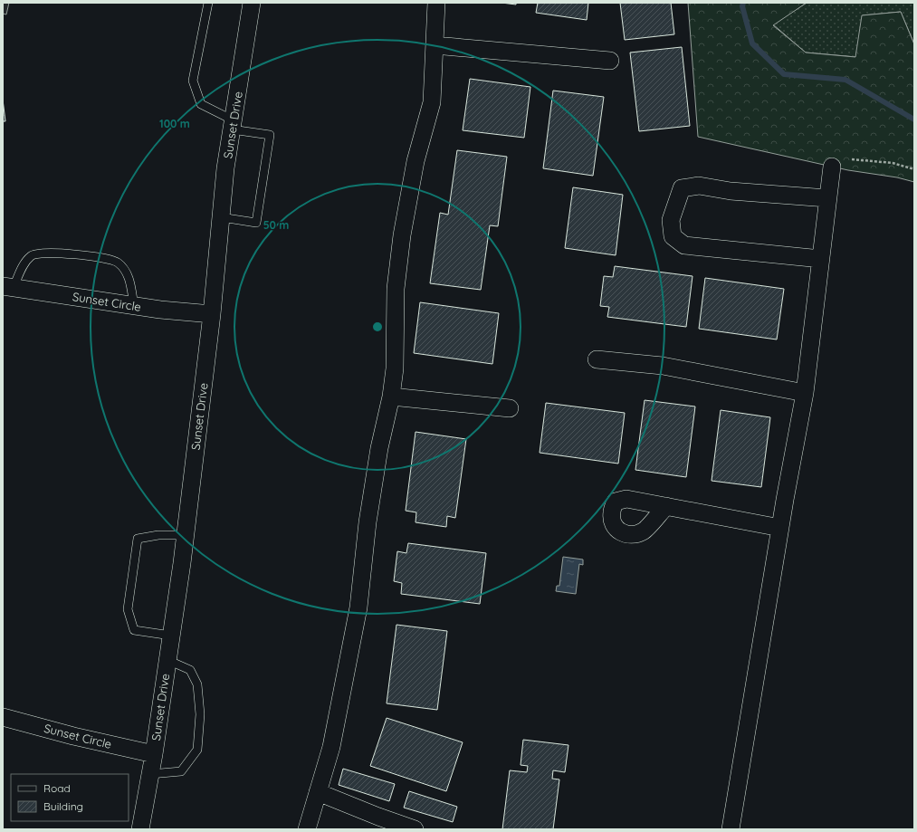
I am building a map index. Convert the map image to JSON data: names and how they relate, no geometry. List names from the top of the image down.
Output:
{
  "streets": {
    "street": ["Sunset Drive", "Sunset Circle"]
  },
  "crossings": [
    ["Sunset Drive", "Sunset Circle"]
  ],
  "legend": ["Road", "Building"],
  "rings": ["100 m", "50 m"]
}
